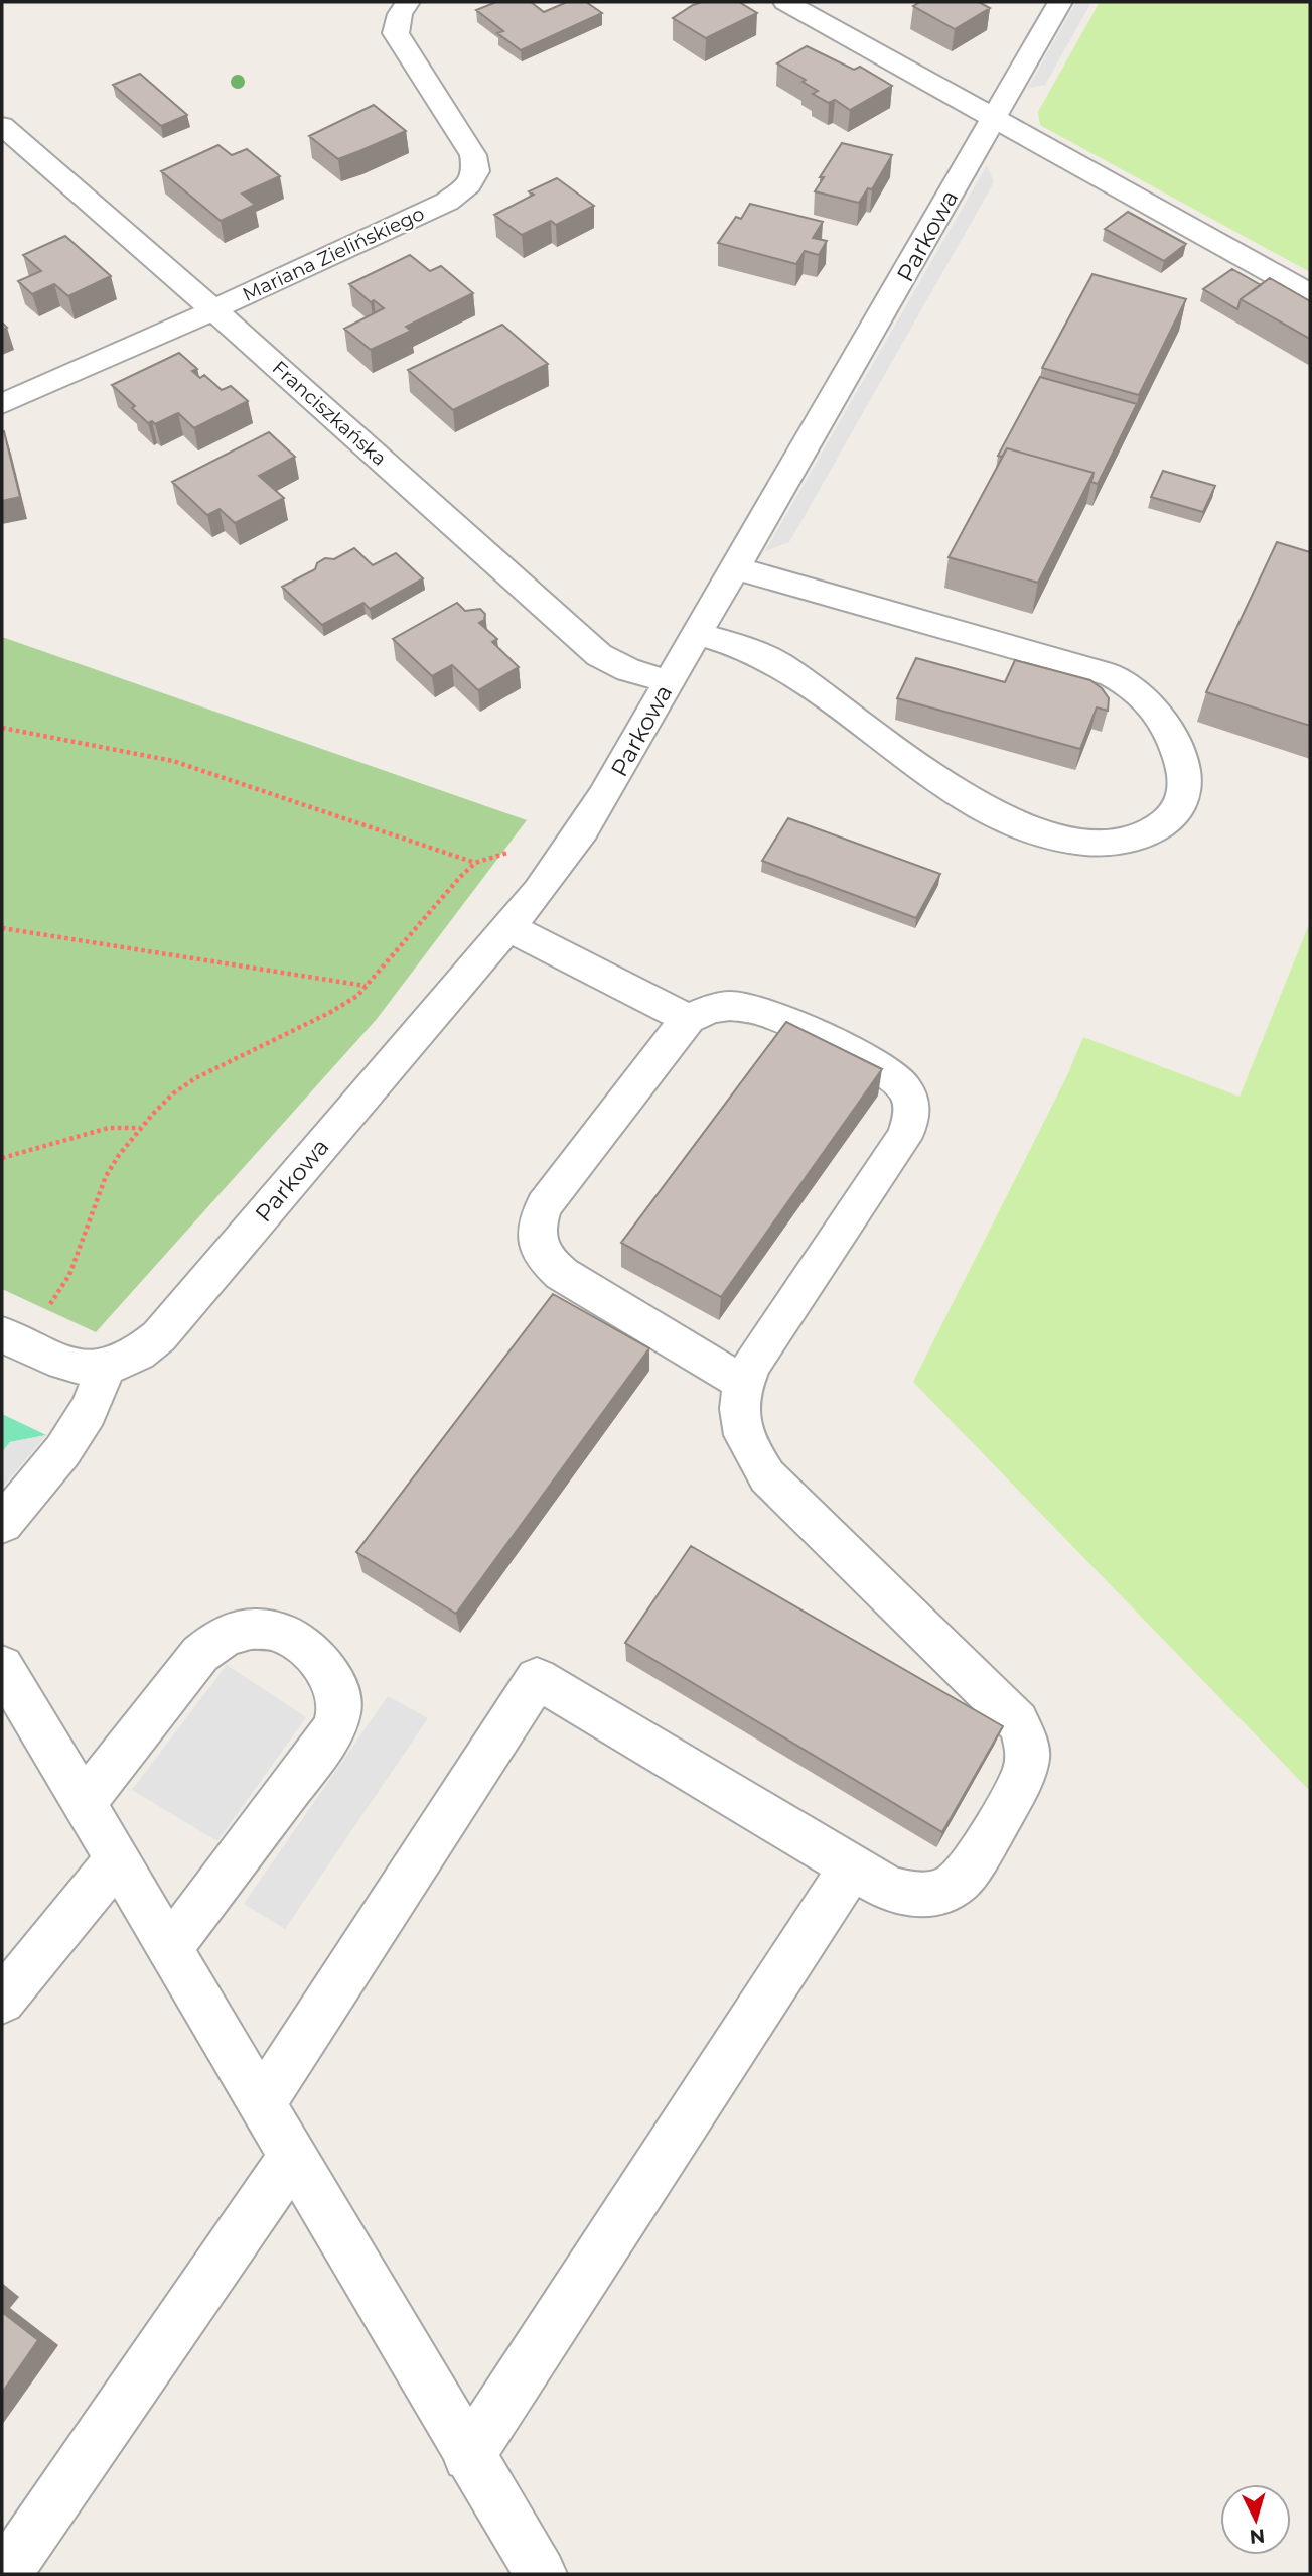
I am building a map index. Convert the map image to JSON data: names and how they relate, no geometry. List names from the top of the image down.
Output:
{
  "streets": {
    "street": ["Parkowa", "Mariana Zielińskiego", "Franciszkańska"]
  },
  "crossings": [
    ["Parkowa", "Franciszkańska"],
    ["Mariana Zielińskiego", "Franciszkańska"]
  ],
  "north": "bottom"
}
